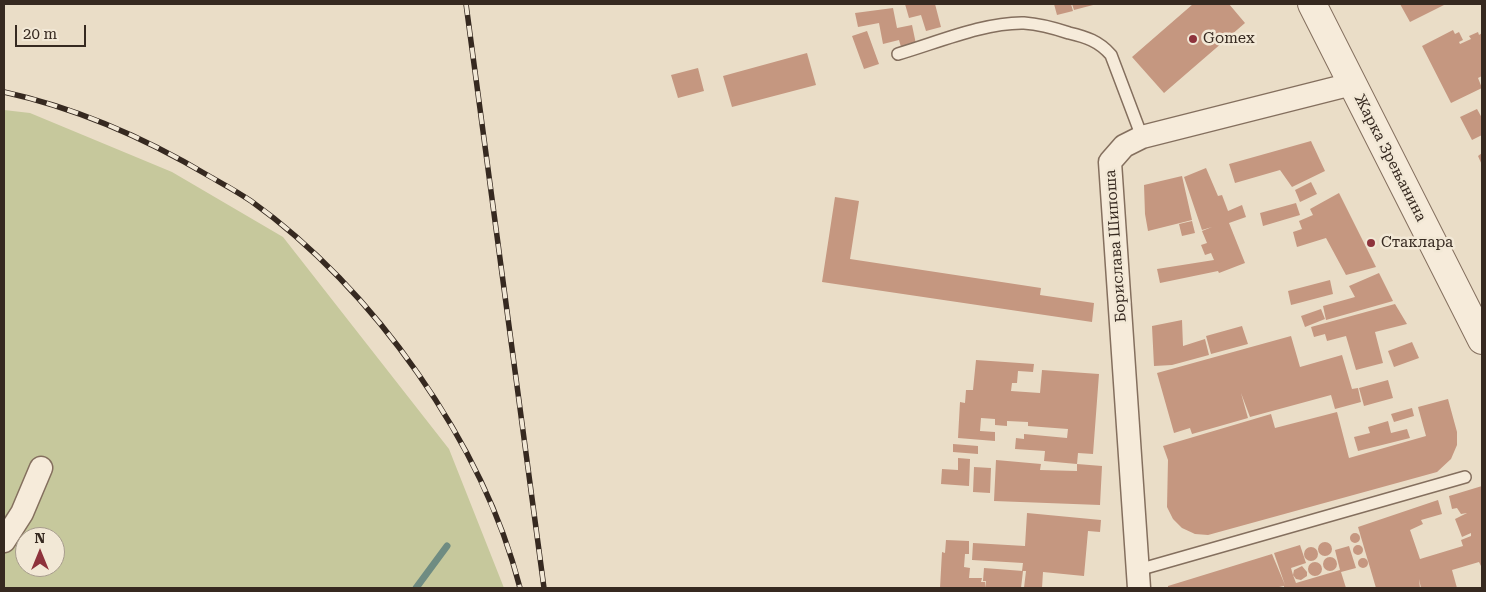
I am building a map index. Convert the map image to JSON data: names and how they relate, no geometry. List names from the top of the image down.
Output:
{
  "streets": {
    "street": ["Жарка Зрењанина", "Борислава Шипоша"]
  },
  "crossings": [
    ["Жарка Зрењанина", "Борислава Шипоша"]
  ],
  "places": ["Gomex", "Стаклара"],
  "scale_bar": "20 m",
  "north": "top"
}
